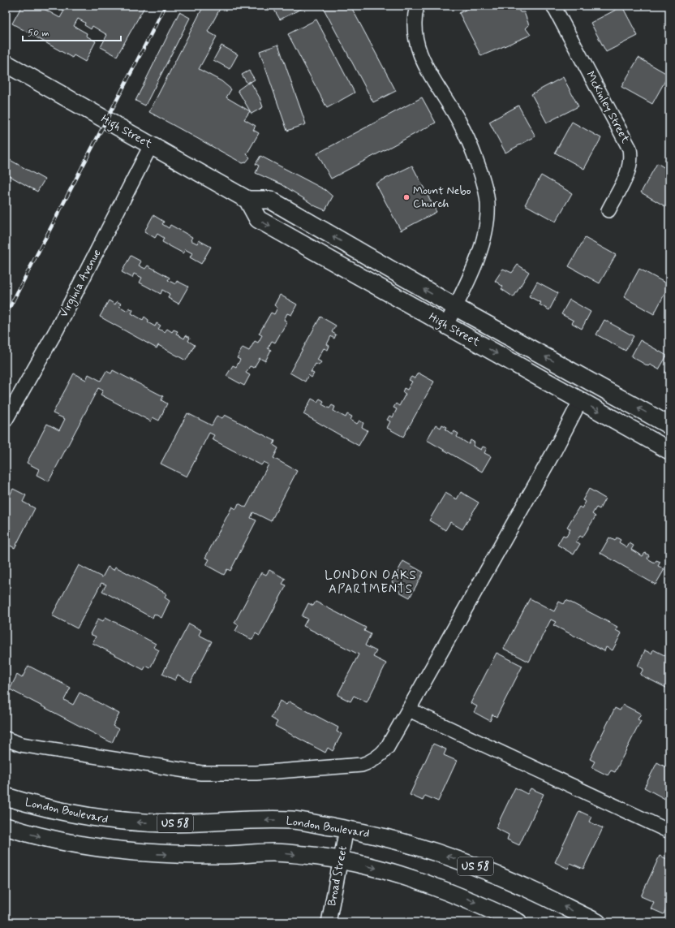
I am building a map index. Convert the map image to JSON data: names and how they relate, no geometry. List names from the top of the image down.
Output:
{
  "streets": {
    "main road": ["High Street", "London Boulevard", "US 58"],
    "street": ["McKinley Street", "Virginia Avenue", "Broad Street"]
  },
  "crossings": [
    ["High Street", "Virginia Avenue"],
    ["London Boulevard", "Broad Street"]
  ],
  "districts": ["LONDON OAKS APARTMENTS"],
  "places": ["Mount Nebo Church"],
  "scale_bar": "50 m"
}
